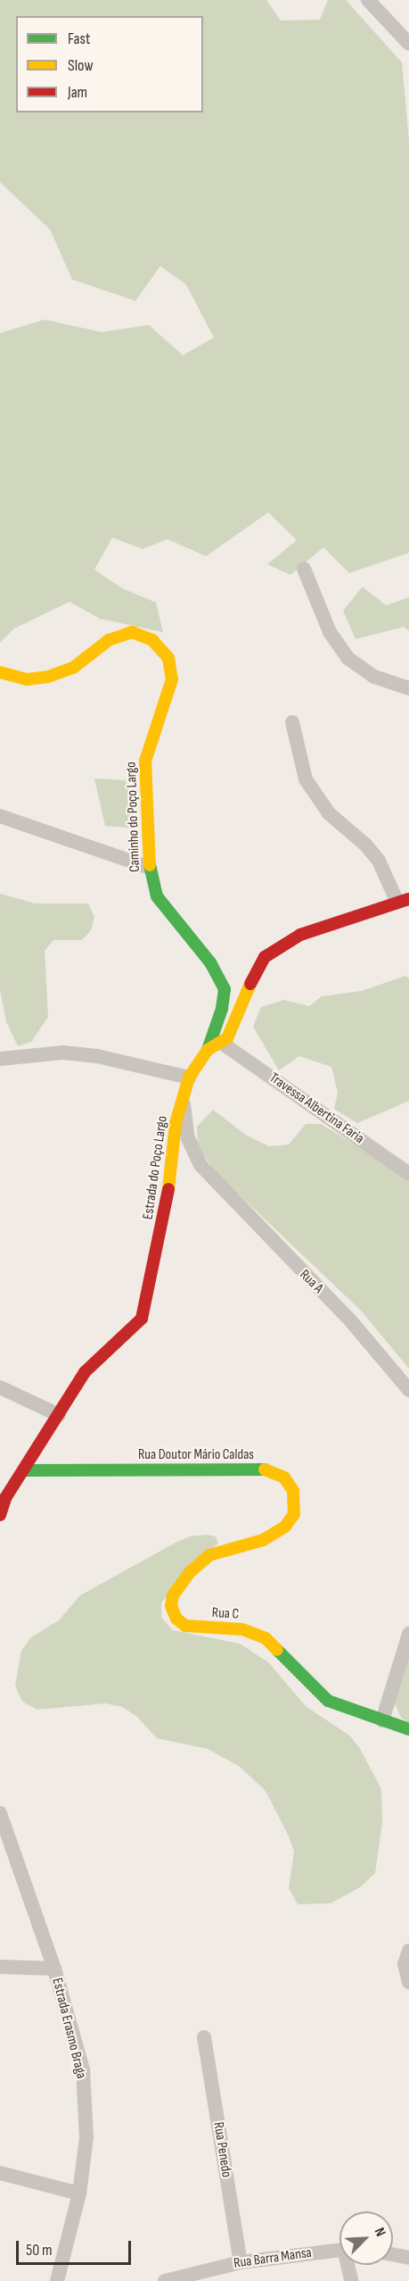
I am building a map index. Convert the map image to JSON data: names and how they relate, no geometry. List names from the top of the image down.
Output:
{
  "streets": {
    "street": [
      "Caminho do Poço Largo",
      "Travessa Albertina Faria",
      "Estrada do Poço Largo",
      "Rua A",
      "Rua Doutor Mário Caldas",
      "Rua C",
      "Estrada Erasmo Braga",
      "Rua Penedo",
      "Rua Barra Mansa"
    ]
  },
  "crossings": [
    ["Caminho do Poço Largo", "Estrada do Poço Largo"],
    ["Estrada do Poço Largo", "Rua A"],
    ["Estrada do Poço Largo", "Rua Doutor Mário Caldas"],
    ["Rua Doutor Mário Caldas", "Rua C"],
    ["Rua Penedo", "Rua Barra Mansa"]
  ],
  "legend": ["Fast", "Slow", "Jam"],
  "scale_bar": "50 m",
  "north": "top right"
}
